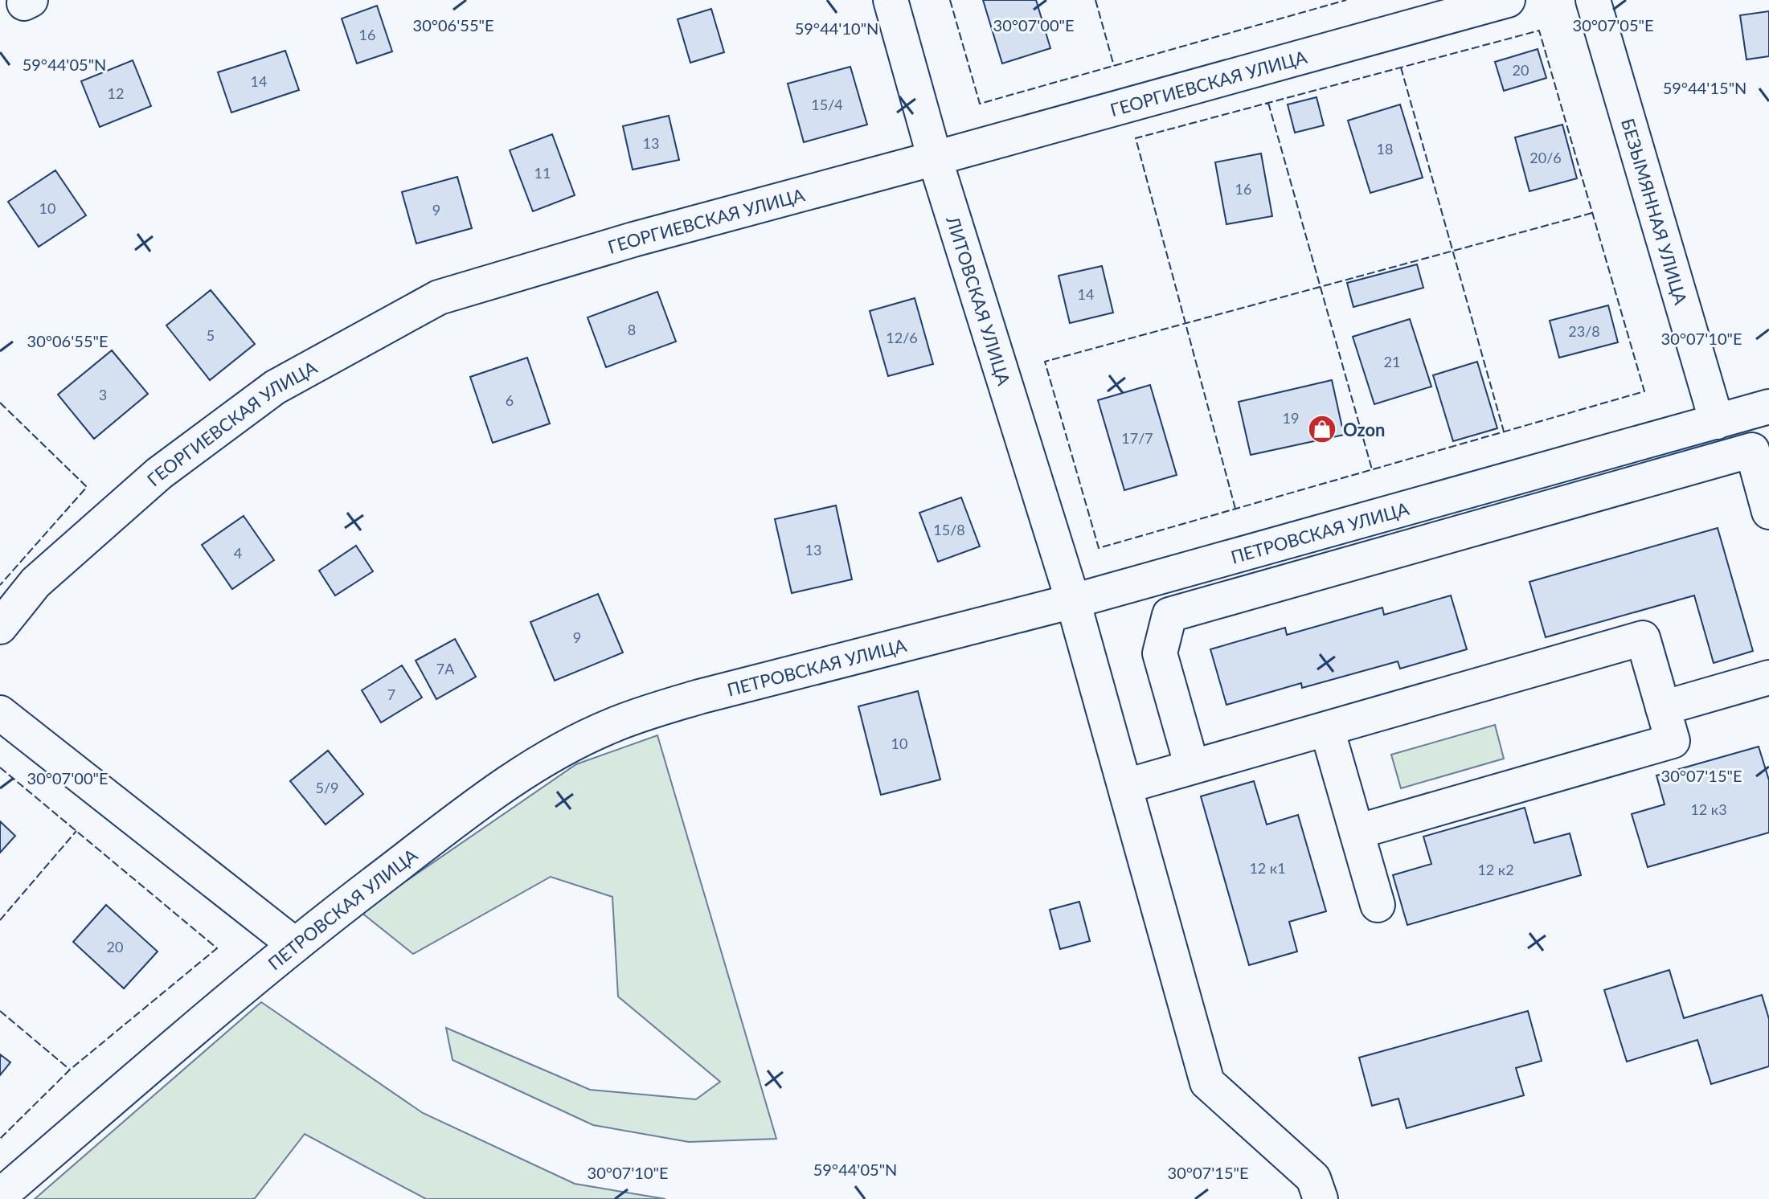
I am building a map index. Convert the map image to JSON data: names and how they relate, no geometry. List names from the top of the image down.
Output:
{
  "streets": {
    "street": [
      "ГЕОРГИЕВСКАЯ УЛИЦА",
      "БЕЗЫМЯННАЯ УЛИЦА",
      "ЛИТОВСКАЯ УЛИЦА",
      "ПЕТРОВСКАЯ УЛИЦА"
    ]
  },
  "crossings": [
    ["ГЕОРГИЕВСКАЯ УЛИЦА", "ЛИТОВСКАЯ УЛИЦА"],
    ["БЕЗЫМЯННАЯ УЛИЦА", "ПЕТРОВСКАЯ УЛИЦА"],
    ["ЛИТОВСКАЯ УЛИЦА", "ПЕТРОВСКАЯ УЛИЦА"]
  ],
  "places": {
    "shop": ["Ozon"]
  },
  "house_numbers": [
    "16",
    "20",
    "14",
    "12",
    "15/4",
    "13",
    "18",
    "20/6",
    "11",
    "16",
    "10",
    "9",
    "14",
    "8",
    "23/8",
    "5",
    "12/6",
    "21",
    "3",
    "6",
    "19",
    "17/7",
    "15/8",
    "13",
    "4",
    "9",
    "7А",
    "7",
    "10",
    "5/9",
    "12 к3",
    "12 к1",
    "12 к2",
    "20"
  ],
  "coordinates": [
    "30°06'55\"E",
    "30°07'00\"E",
    "30°07'05\"E",
    "59°44'10\"N",
    "59°44'05\"N",
    "59°44'15\"N",
    "30°07'10\"E",
    "30°07'15\"E"
  ]
}
